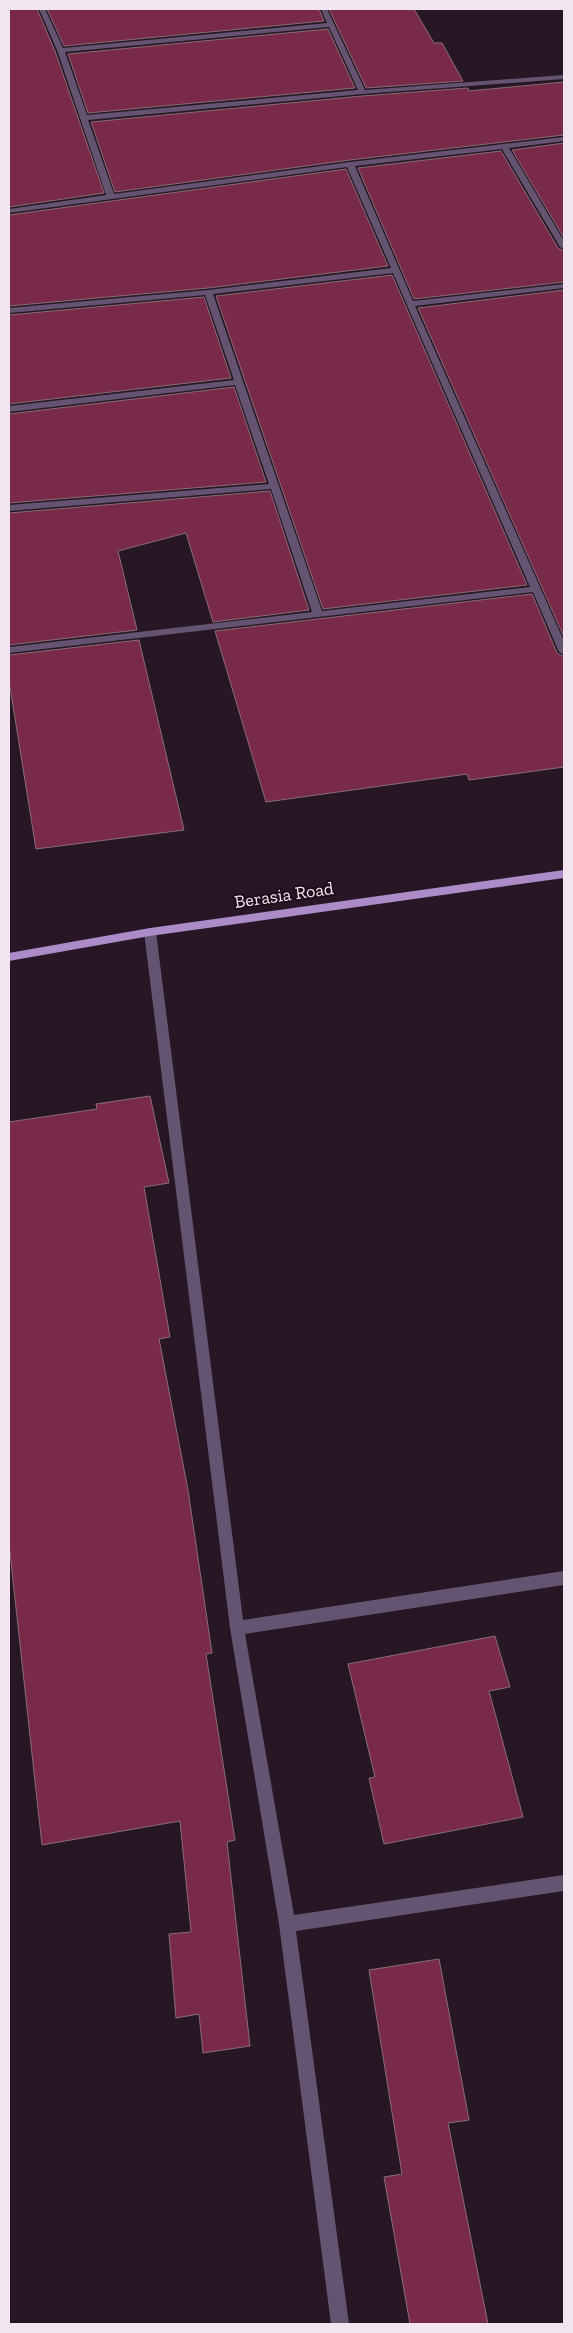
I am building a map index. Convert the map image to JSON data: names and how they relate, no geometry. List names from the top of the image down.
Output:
{
  "streets": {
    "main road": ["Berasia Road"]
  }
}
